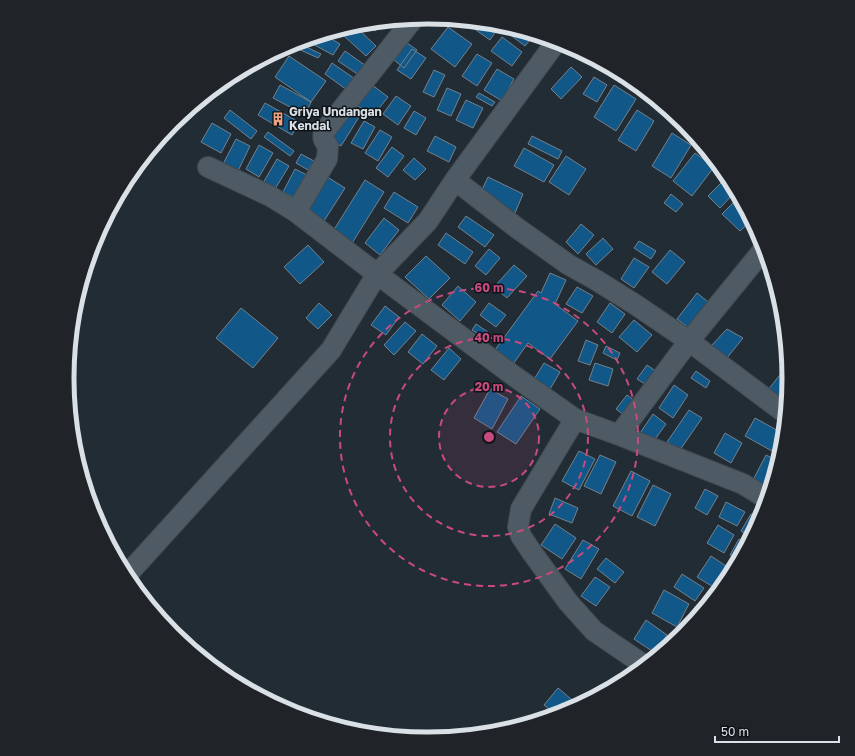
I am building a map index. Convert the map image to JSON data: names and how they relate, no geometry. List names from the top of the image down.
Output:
{
  "places": {
    "building": ["Griya Undangan Kendal"]
  },
  "scale_bar": "50 m",
  "rings": ["60 m", "40 m", "20 m"]
}
